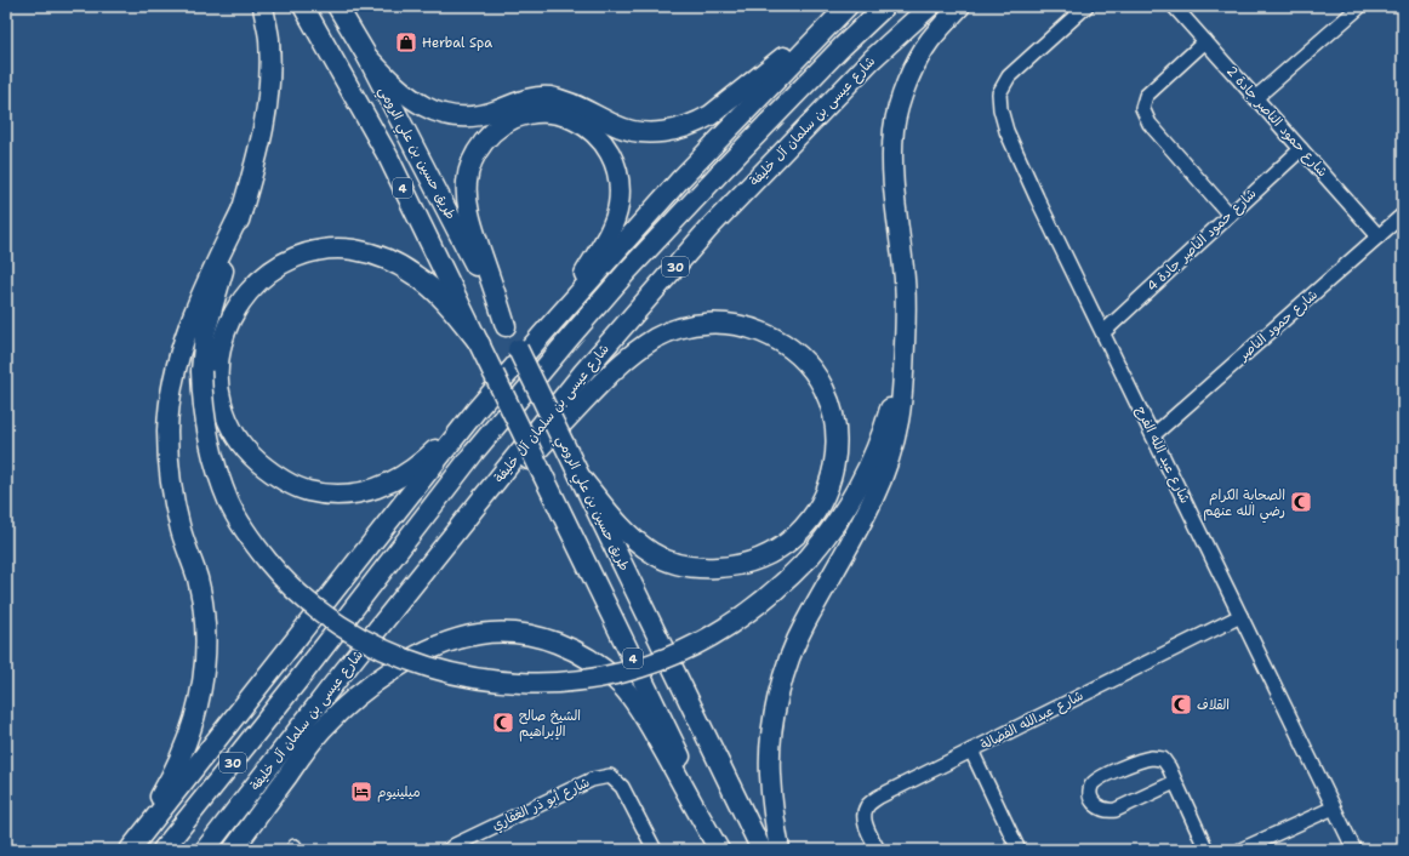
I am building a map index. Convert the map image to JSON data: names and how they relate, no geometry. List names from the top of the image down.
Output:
{
  "streets": {
    "highway": [
      "شارع عيسى بن سلمان آل خليفة",
      "طريق حسين بن علي الرومي",
      "4",
      "30"
    ],
    "street": [
      "شارع حمود الناصر جادة 2",
      "شارع حمود الناصر جادة 4",
      "شارع حمود الناصر",
      "شارع عبد الله الفرج",
      "شارع عبدالله الفضالة",
      "شارع أبو ذر الغفاري"
    ]
  },
  "crossings": [
    ["شارع حمود الناصر جادة 2", "شارع حمود الناصر جادة 4"],
    ["شارع حمود الناصر جادة 2", "شارع حمود الناصر"],
    ["شارع حمود الناصر جادة 4", "شارع عبد الله الفرج"],
    ["شارع حمود الناصر", "شارع عبد الله الفرج"],
    ["شارع عبد الله الفرج", "شارع عبدالله الفضالة"]
  ],
  "places": {
    "shop": ["Herbal Spa"],
    "mosque": ["الصحابة الكرام رضي الله عنهم", "القلاف", "الشيخ صالح الإبراهيم"],
    "hotel": ["ميلينيوم"]
  }
}
